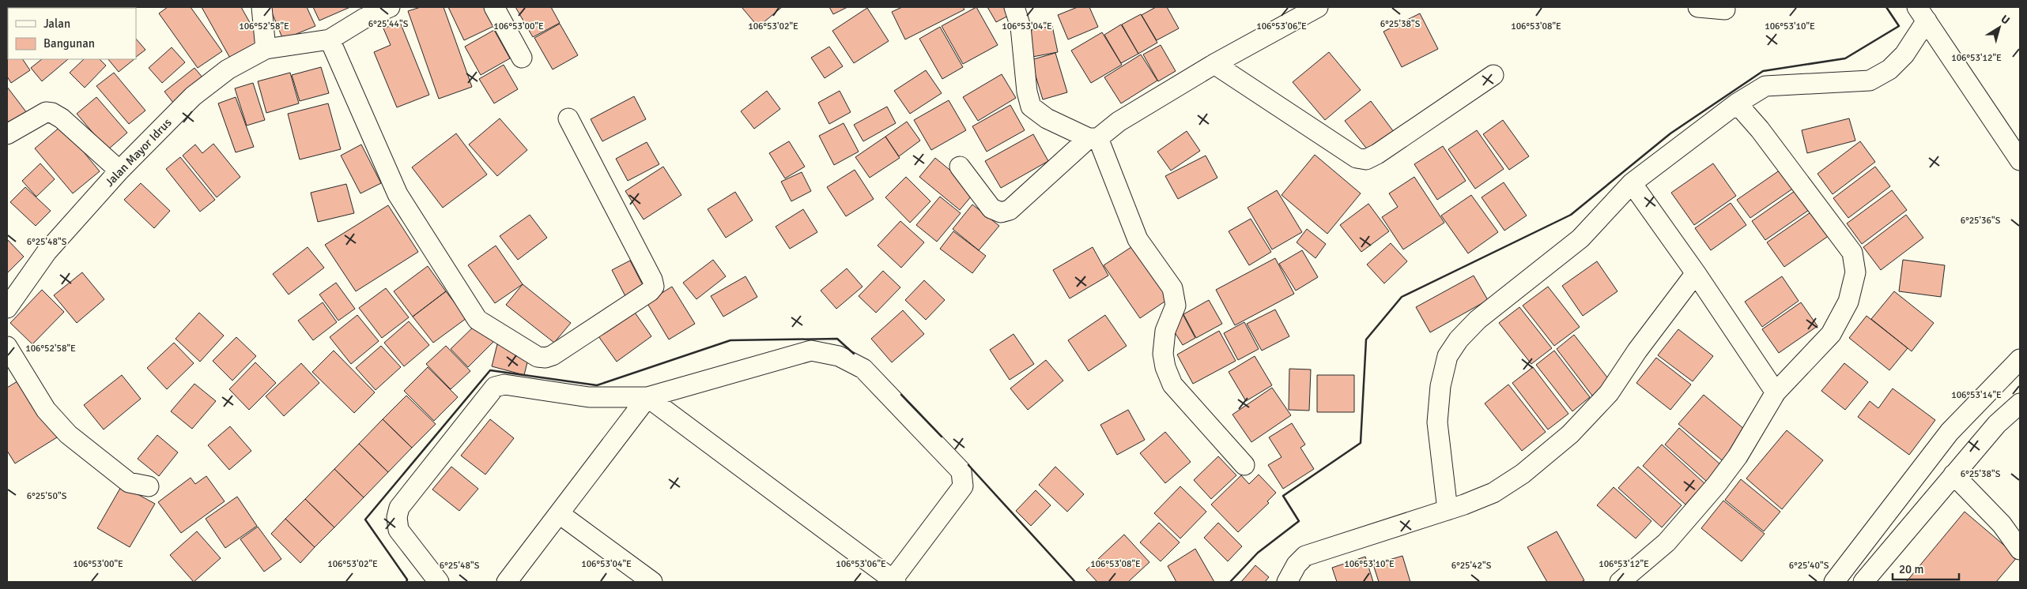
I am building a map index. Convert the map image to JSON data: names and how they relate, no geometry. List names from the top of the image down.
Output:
{
  "streets": {
    "street": ["Jalan Mayor Idrus"]
  },
  "legend": ["Jalan", "Bangunan"],
  "scale_bar": "20 m",
  "north": "top right",
  "coordinates": [
    "6°25'44\"S",
    "6°25'38\"S",
    "106°52'58\"E",
    "106°53'00\"E",
    "106°53'02\"E",
    "106°53'04\"E",
    "106°53'06\"E",
    "106°53'08\"E",
    "106°53'10\"E",
    "106°53'12\"E",
    "6°25'36\"S",
    "6°25'48\"S",
    "106°53'14\"E",
    "6°25'50\"S",
    "6°25'42\"S",
    "6°25'40\"S"
  ]
}
